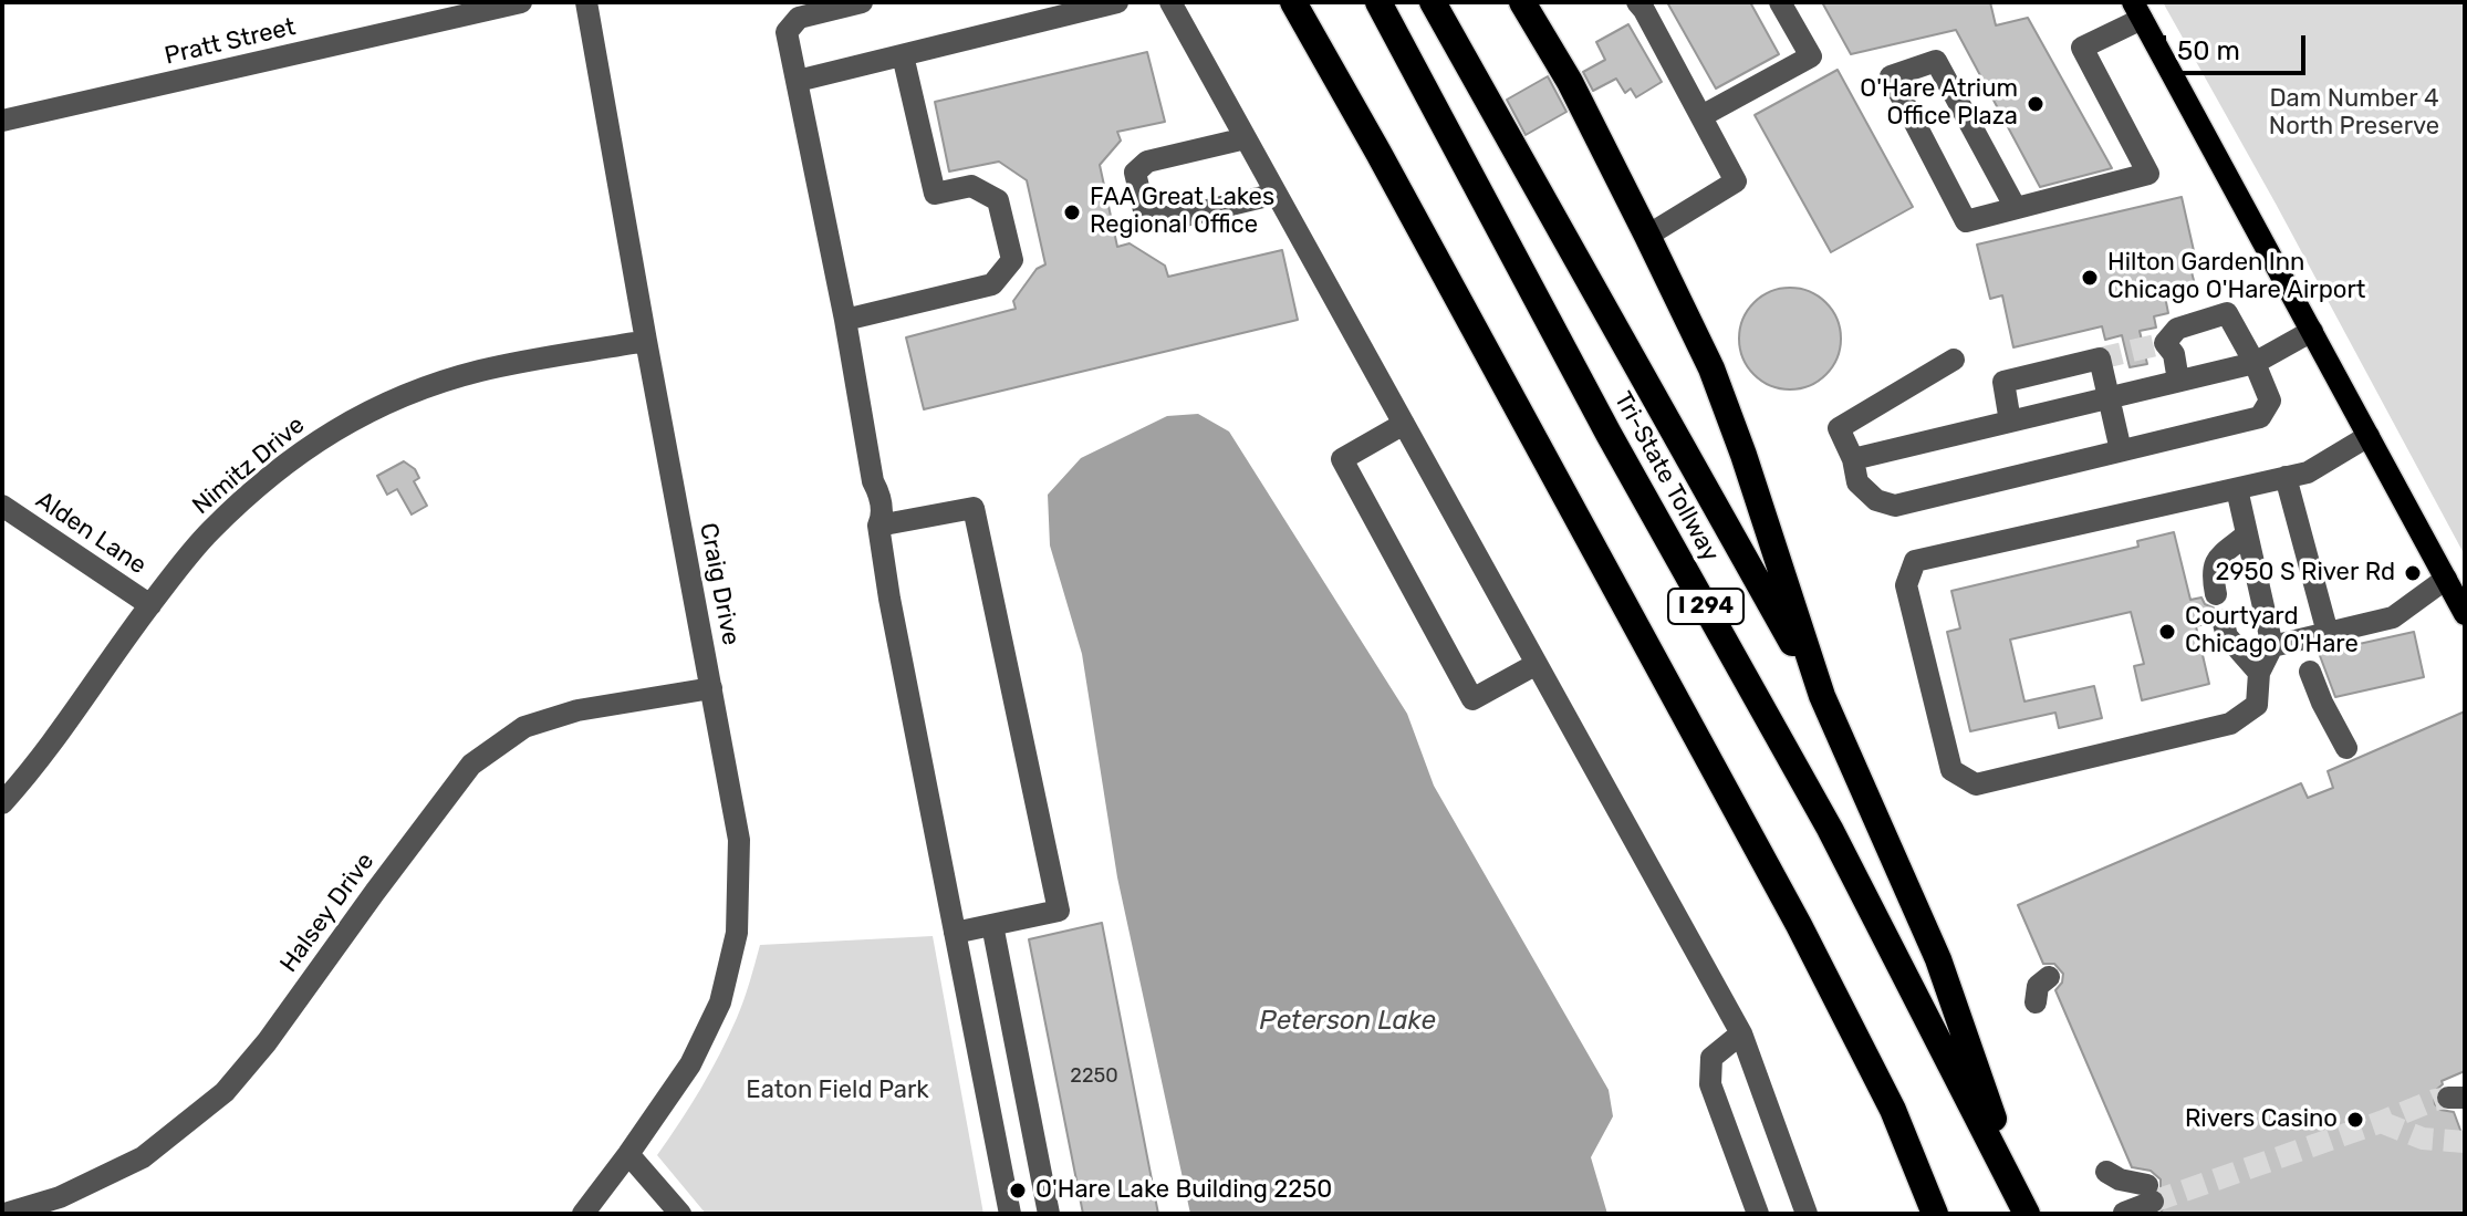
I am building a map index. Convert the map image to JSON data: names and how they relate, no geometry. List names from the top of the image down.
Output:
{
  "streets": {
    "highway": ["Tri-State Tollway", "I 294"],
    "street": [
      "Pratt Street",
      "Nimitz Drive",
      "Alden Lane",
      "Craig Drive",
      "Halsey Drive"
    ]
  },
  "crossings": [
    ["Nimitz Drive", "Alden Lane"],
    ["Nimitz Drive", "Craig Drive"],
    ["Craig Drive", "Halsey Drive"]
  ],
  "water": ["Peterson Lake"],
  "parks": ["Dam Number 4 North Preserve", "Eaton Field Park"],
  "places": [
    "O'Hare Atrium Office Plaza",
    "FAA Great Lakes Regional Office",
    "Hilton Garden Inn Chicago O'Hare Airport",
    "2950 S River Rd",
    "Courtyard Chicago O'Hare",
    "Rivers Casino",
    "O'Hare Lake Building 2250"
  ],
  "house_numbers": ["2250"],
  "scale_bar": "50 m"
}
